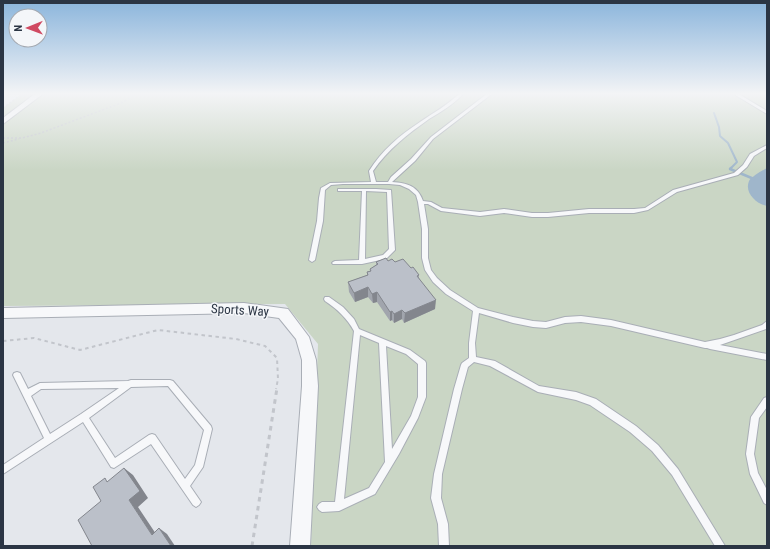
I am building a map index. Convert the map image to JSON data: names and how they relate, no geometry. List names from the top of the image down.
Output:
{
  "streets": {
    "street": ["Sports Way"]
  },
  "north": "left"
}
